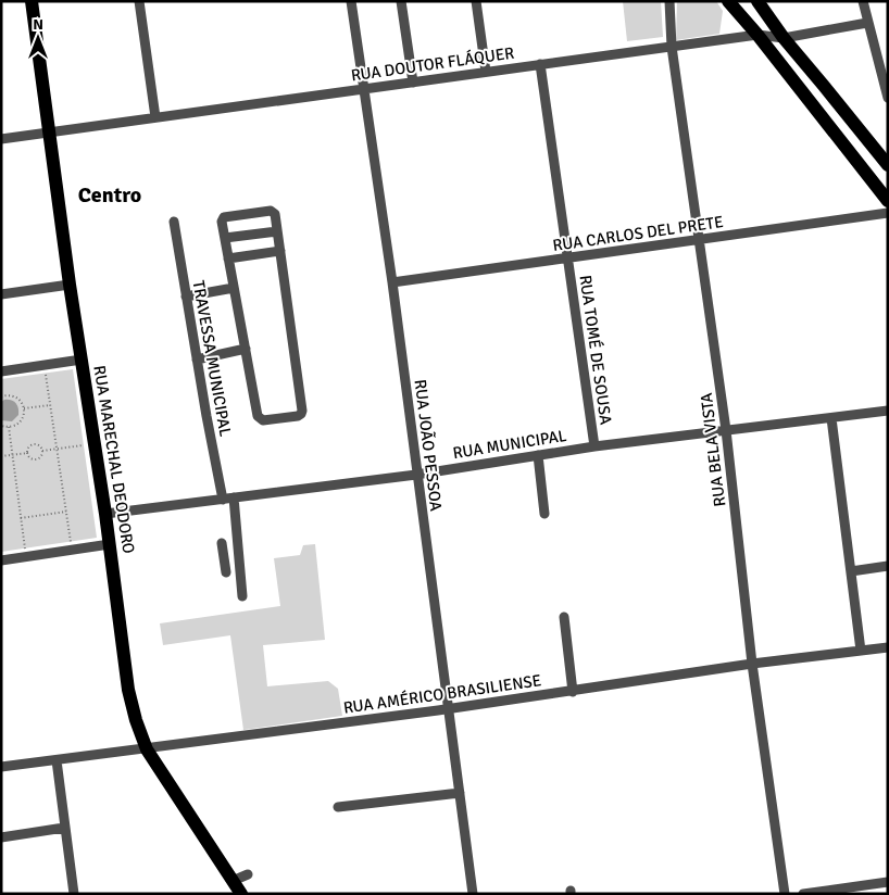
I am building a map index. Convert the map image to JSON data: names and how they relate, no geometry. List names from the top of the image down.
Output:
{
  "streets": {
    "main road": ["RUA MARECHAL DEODORO"],
    "street": [
      "RUA DOUTOR FLÁQUER",
      "RUA CARLOS DEL PRETE",
      "RUA TOMÉ DE SOUSA",
      "TRAVESSA MUNICIPAL",
      "RUA MUNICIPAL",
      "RUA JOÃO PESSOA",
      "RUA BELA VISTA",
      "RUA AMÉRICO BRASILIENSE"
    ]
  },
  "crossings": [
    ["RUA DOUTOR FLÁQUER", "RUA TOMÉ DE SOUSA"],
    ["RUA DOUTOR FLÁQUER", "RUA JOÃO PESSOA"],
    ["RUA DOUTOR FLÁQUER", "RUA BELA VISTA"],
    ["RUA DOUTOR FLÁQUER", "RUA MARECHAL DEODORO"],
    ["RUA CARLOS DEL PRETE", "RUA TOMÉ DE SOUSA"],
    ["RUA CARLOS DEL PRETE", "RUA JOÃO PESSOA"],
    ["RUA CARLOS DEL PRETE", "RUA BELA VISTA"],
    ["RUA TOMÉ DE SOUSA", "RUA MUNICIPAL"],
    ["TRAVESSA MUNICIPAL", "RUA MUNICIPAL"],
    ["RUA MUNICIPAL", "RUA JOÃO PESSOA"],
    ["RUA MUNICIPAL", "RUA BELA VISTA"],
    ["RUA MUNICIPAL", "RUA MARECHAL DEODORO"],
    ["RUA JOÃO PESSOA", "RUA AMÉRICO BRASILIENSE"],
    ["RUA BELA VISTA", "RUA AMÉRICO BRASILIENSE"],
    ["RUA MARECHAL DEODORO", "RUA AMÉRICO BRASILIENSE"]
  ],
  "districts": ["Centro"],
  "north": "top"
}
